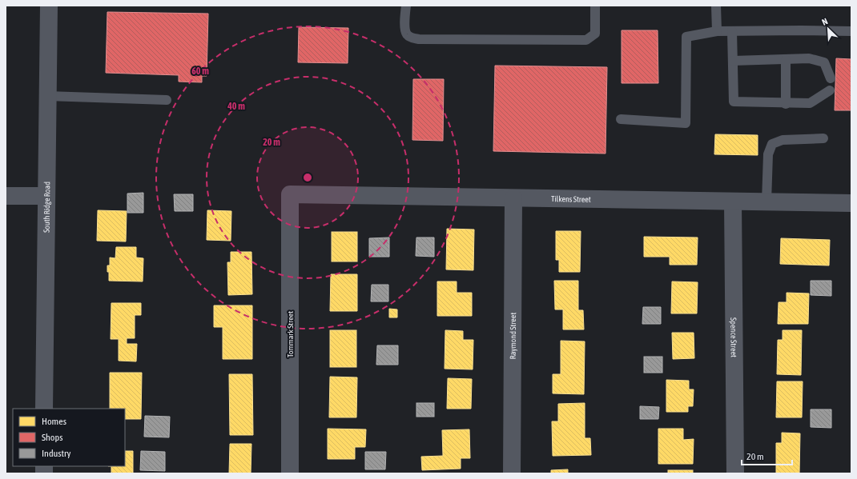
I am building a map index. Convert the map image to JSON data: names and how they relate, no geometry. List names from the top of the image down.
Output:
{
  "streets": {
    "street": [
      "Tilkens Street",
      "South Ridge Road",
      "Tommark Street",
      "Raymond Street",
      "Spence Street"
    ]
  },
  "crossings": [
    ["Tilkens Street", "Tommark Street"],
    ["Tilkens Street", "Raymond Street"],
    ["Tilkens Street", "Spence Street"]
  ],
  "legend": ["Homes", "Shops", "Industry"],
  "scale_bar": "20 m",
  "north": "top left",
  "rings": ["60 m", "40 m", "20 m"]
}
